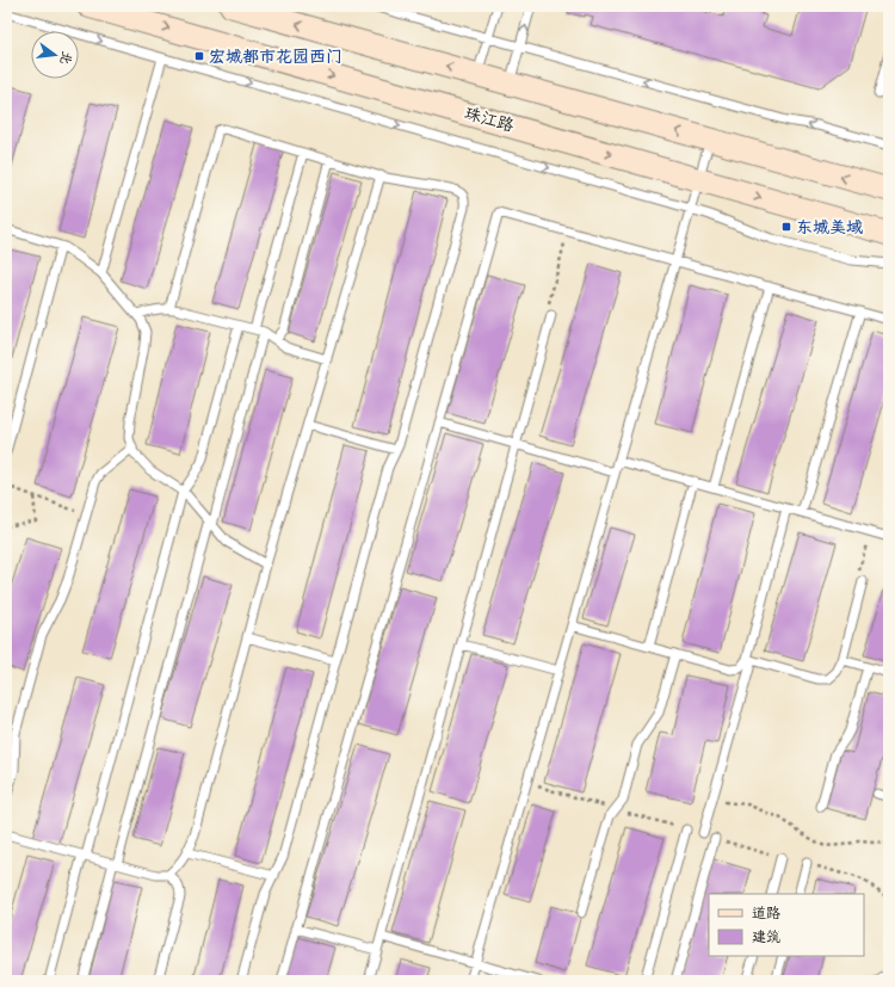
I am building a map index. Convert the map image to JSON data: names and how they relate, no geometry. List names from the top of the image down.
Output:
{
  "streets": {
    "street": ["珠江路"]
  },
  "places": {
    "transit": ["宏城都市花园西门", "东城美域"]
  },
  "legend": ["道路", "建筑"],
  "north": "right"
}
